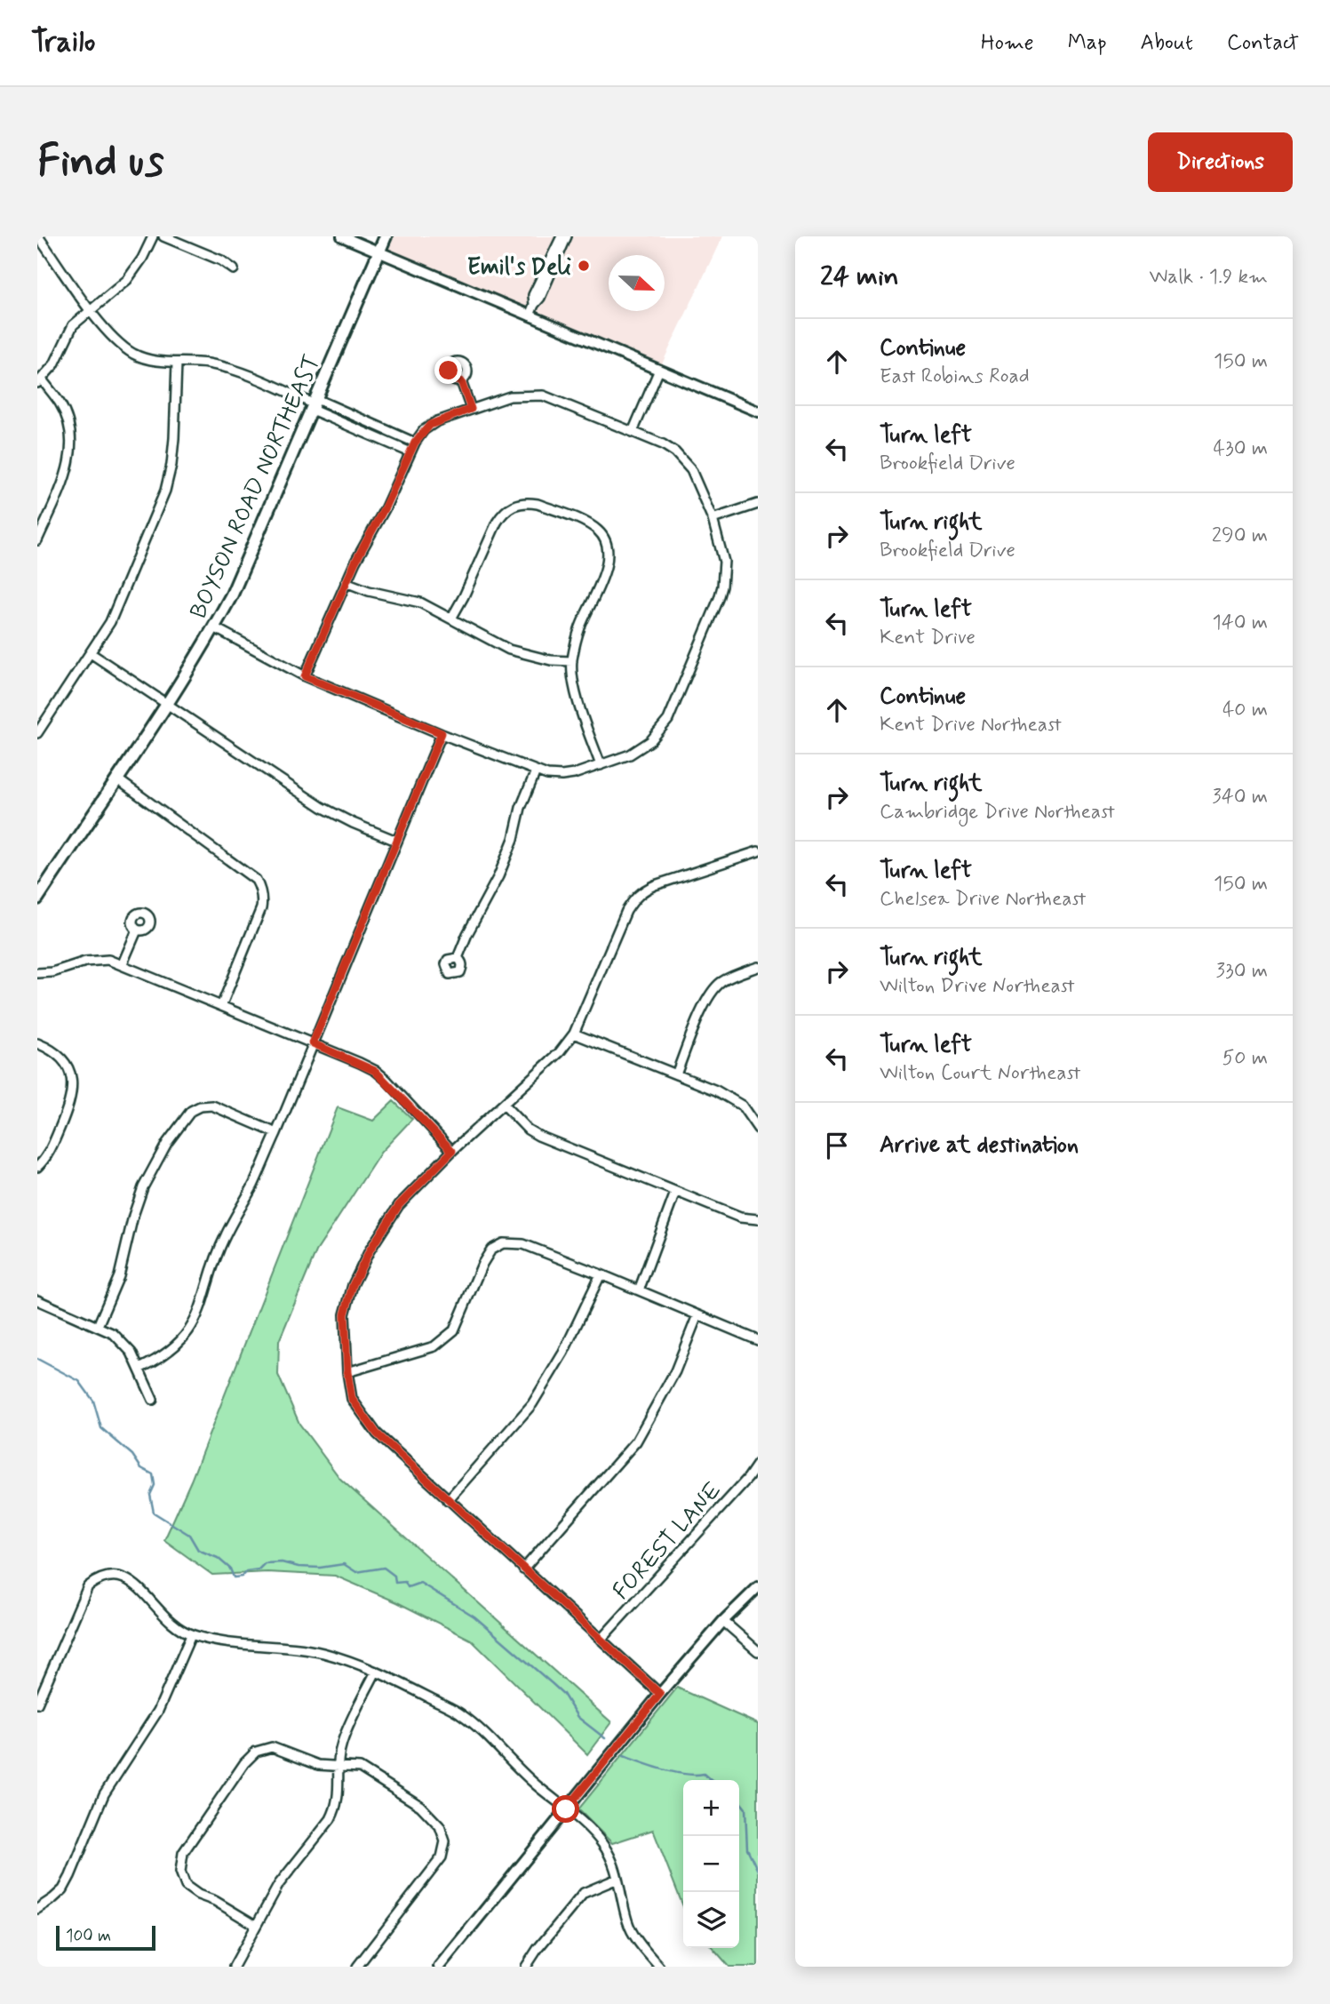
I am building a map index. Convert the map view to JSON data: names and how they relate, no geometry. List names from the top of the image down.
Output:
{
  "streets": {
    "main road": ["BOYSON ROAD NORTHEAST"],
    "street": ["FOREST LANE"]
  },
  "places": ["Emil's Deli"],
  "scale_bar": "100 m",
  "north": "right",
  "page": {
    "header": "Trailo",
    "nav": [
      "Home",
      "Map",
      "About",
      "Contact"
    ],
    "buttons": "Directions",
    "title": "Find us",
    "heading": ["24 min", "Walk · 1.9 km"],
    "list": [
      ["Continue", "East Robins Road", "150 m"],
      ["Turn left", "Brookfield Drive", "430 m"],
      ["Turn right", "Brookfield Drive", "290 m"],
      ["Turn left", "Kent Drive", "140 m"],
      ["Continue", "Kent Drive Northeast", "40 m"],
      ["Turn right", "Cambridge Drive Northeast", "340 m"],
      ["Turn left", "Chelsea Drive Northeast", "150 m"],
      ["Turn right", "Wilton Drive Northeast", "330 m"],
      ["Turn left", "Wilton Court Northeast", "50 m"],
      "Arrive at destination"
    ],
    "map_buttons": ["+", "−"],
    "scale": "100 m"
  }
}
